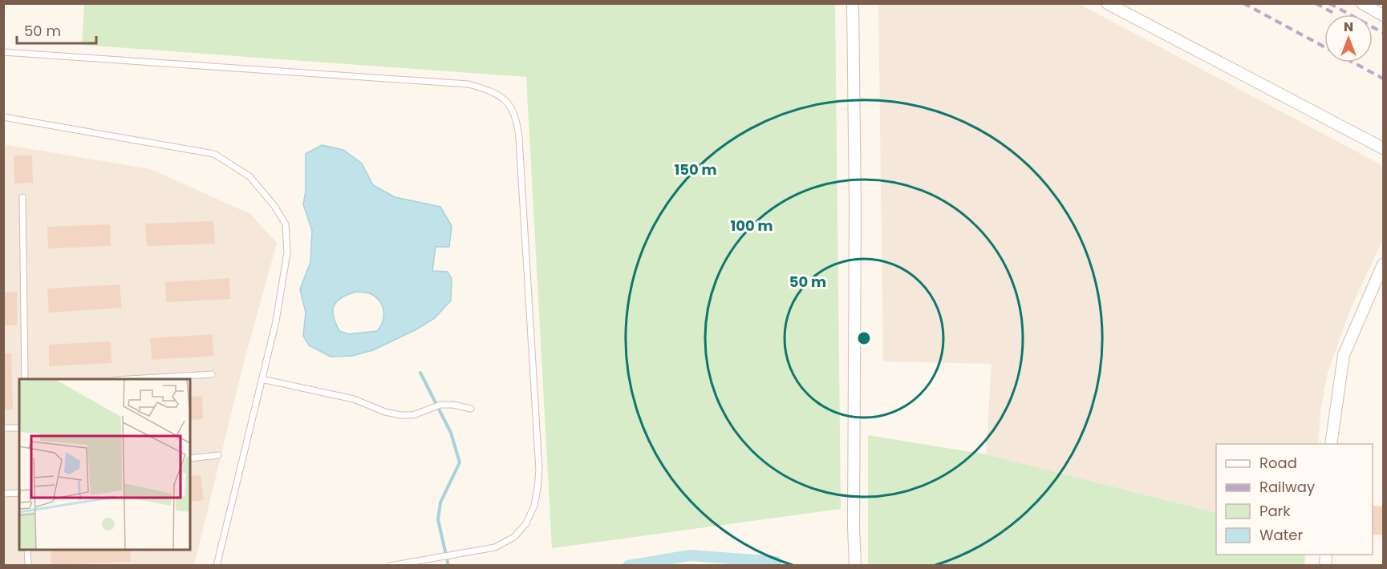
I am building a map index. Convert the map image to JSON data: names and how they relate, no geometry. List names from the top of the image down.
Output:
{
  "legend": [
    "Road",
    "Railway",
    "Park",
    "Water"
  ],
  "scale_bar": "50 m",
  "north": "top",
  "rings": ["150 m", "100 m", "50 m"]
}
